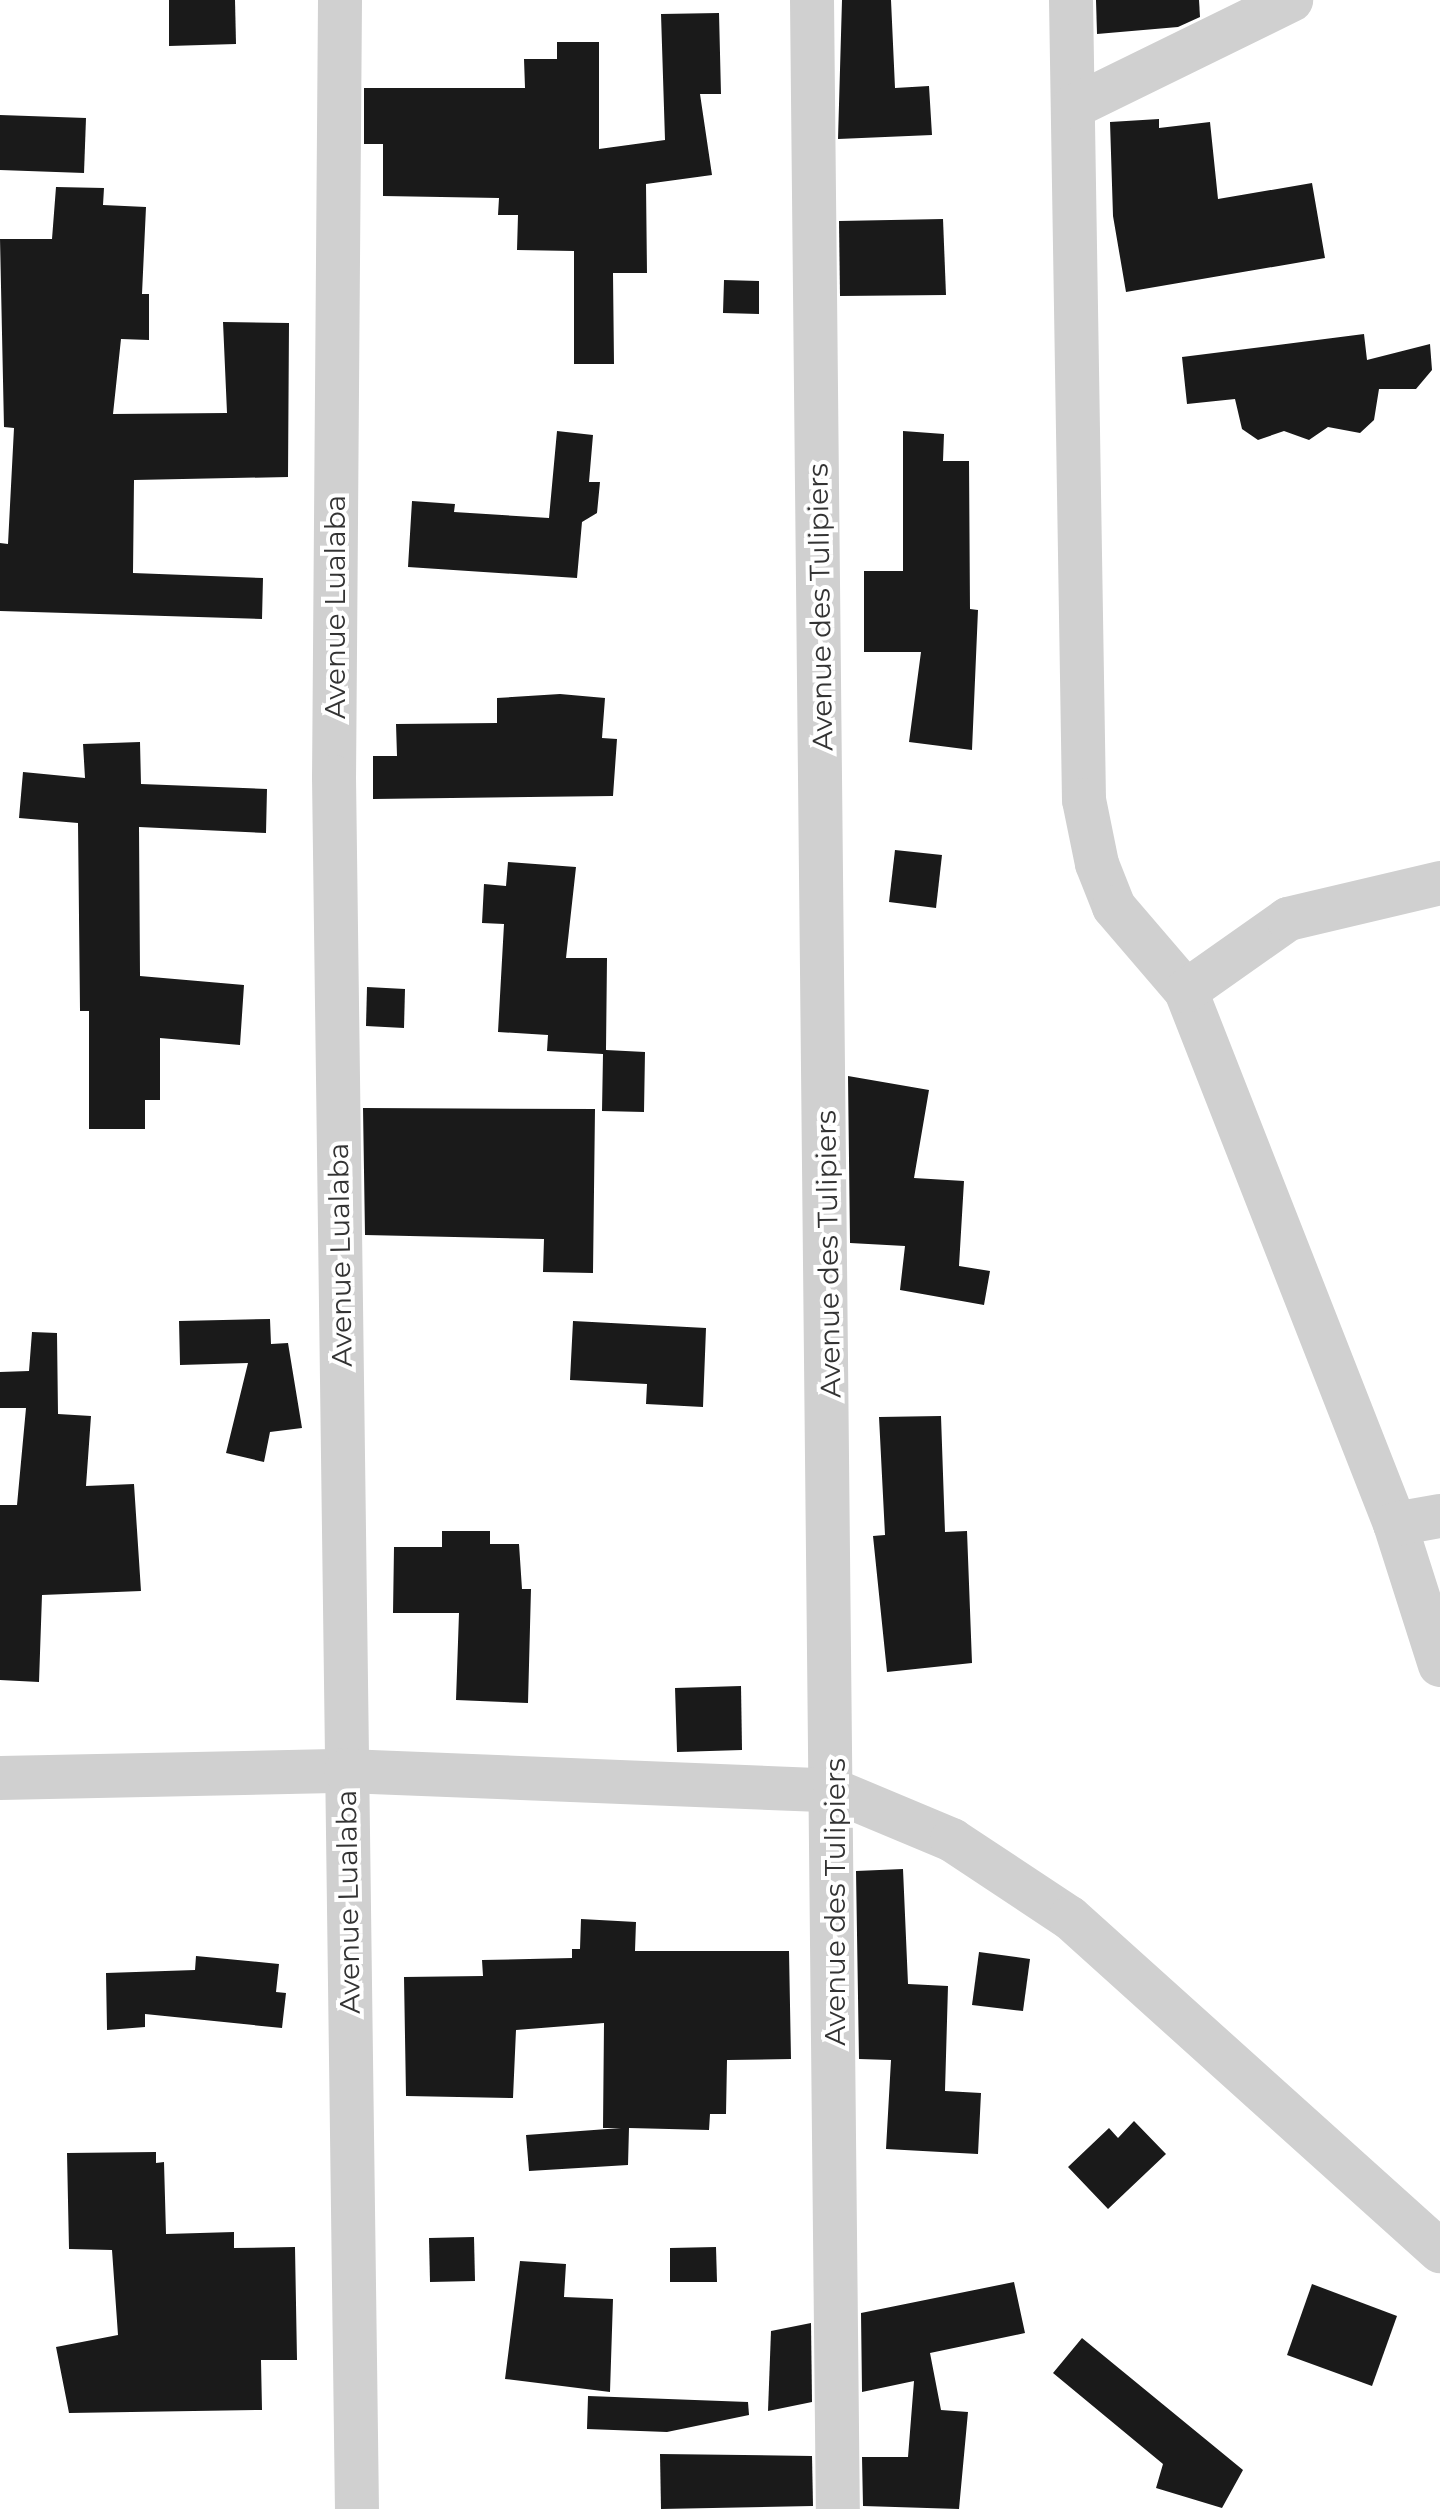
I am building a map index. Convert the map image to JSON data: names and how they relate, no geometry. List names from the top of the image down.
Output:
{
  "streets": {
    "street": ["Avenue Lualaba", "Avenue des Tulipiers"]
  }
}
